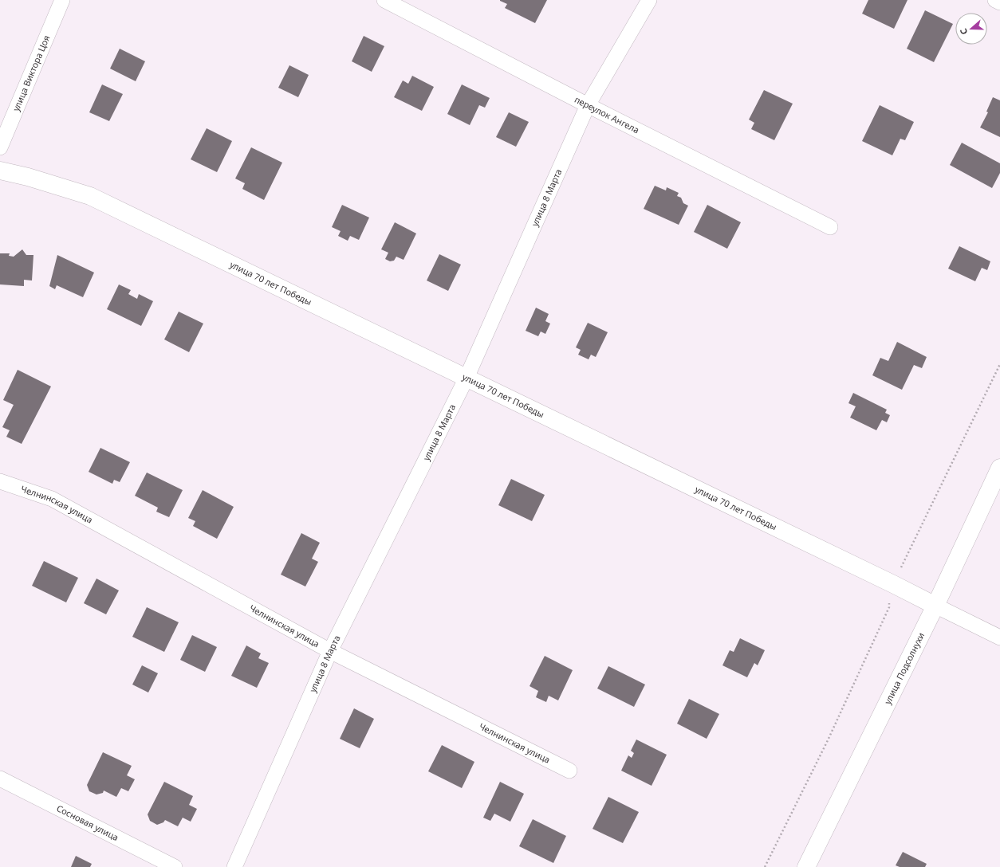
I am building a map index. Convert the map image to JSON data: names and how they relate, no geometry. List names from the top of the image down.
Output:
{
  "streets": {
    "street": [
      "улица Виктора Цоя",
      "переулок Ангела",
      "улица 8 Марта",
      "улица 70 лет Победы",
      "Челнинская улица",
      "улица Подсолнухи",
      "Сосновая улица"
    ]
  },
  "crossings": [
    ["переулок Ангела", "улица 8 Марта"],
    ["улица 8 Марта", "улица 70 лет Победы"],
    ["улица 8 Марта", "Челнинская улица"],
    ["улица 70 лет Победы", "улица Подсолнухи"]
  ],
  "north": "left"
}
